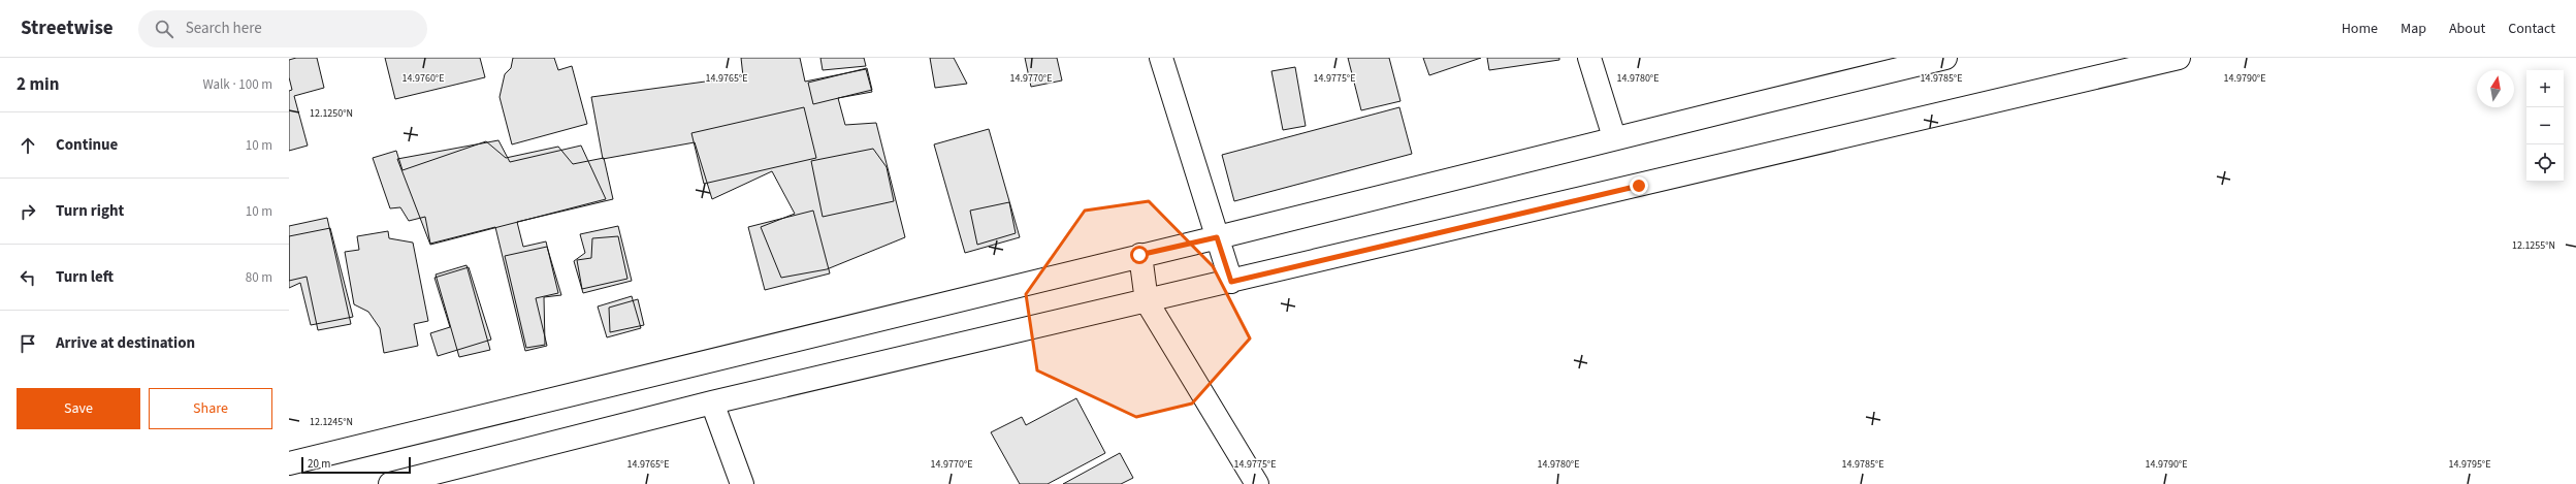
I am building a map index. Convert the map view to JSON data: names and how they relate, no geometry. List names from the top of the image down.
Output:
{
  "scale_bar": "20 m",
  "north": "top",
  "page": {
    "header": "Streetwise",
    "search": "Search here",
    "nav": [
      "Home",
      "Map",
      "About",
      "Contact"
    ],
    "heading": ["2 min", "Walk · 100 m"],
    "map_buttons": ["+", "−"],
    "list": [
      ["Continue", "10 m"],
      ["Turn right", "10 m"],
      ["Turn left", "80 m"],
      "Arrive at destination"
    ],
    "buttons": ["Save", "Share"],
    "scale": "20 m"
  },
  "coordinates": [
    "14.9760°E",
    "14.9765°E",
    "14.9775°E",
    "14.9780°E",
    "14.9785°E",
    "14.9790°E",
    "14.9770°E",
    "12.1250°N",
    "12.1255°N",
    "12.1245°N",
    "14.9795°E"
  ]
}
